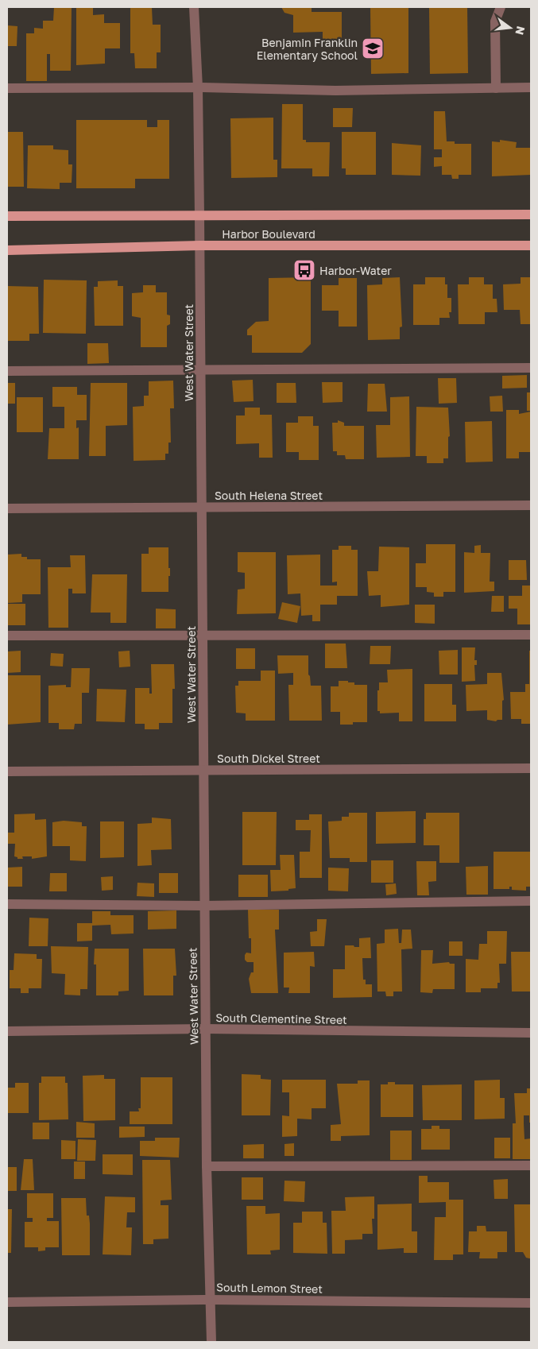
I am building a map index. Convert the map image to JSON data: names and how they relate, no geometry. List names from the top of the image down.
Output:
{
  "streets": {
    "main road": ["Harbor Boulevard"],
    "street": [
      "West Water Street",
      "South Helena Street",
      "South Dickel Street",
      "South Clementine Street",
      "South Lemon Street"
    ]
  },
  "crossings": [
    ["Harbor Boulevard", "West Water Street"],
    ["West Water Street", "South Helena Street"],
    ["West Water Street", "South Dickel Street"],
    ["West Water Street", "South Clementine Street"],
    ["West Water Street", "South Lemon Street"]
  ],
  "places": {
    "school or university": ["Benjamin Franklin Elementary School"],
    "bus stop": ["Harbor-Water"]
  },
  "north": "right"
}
